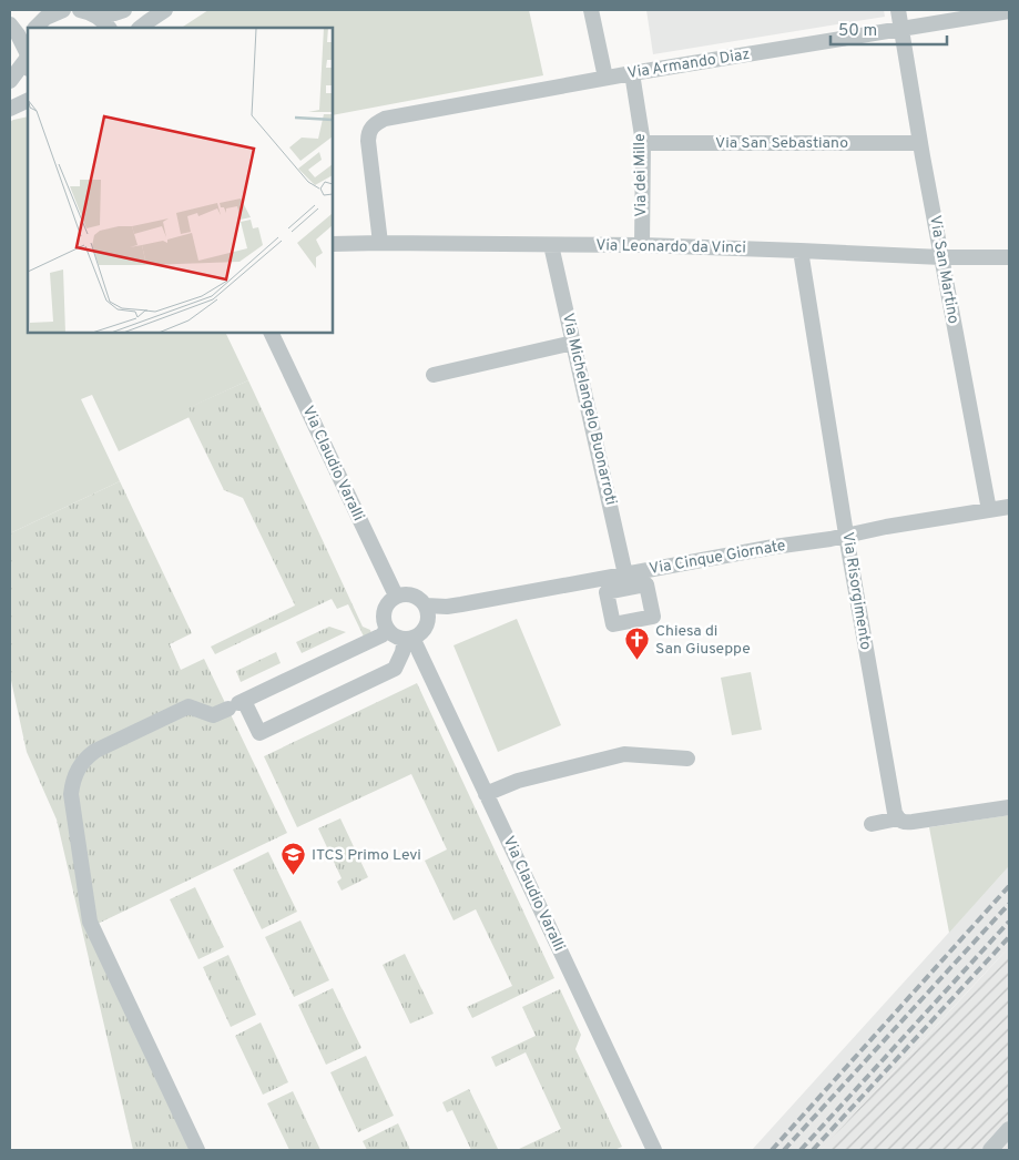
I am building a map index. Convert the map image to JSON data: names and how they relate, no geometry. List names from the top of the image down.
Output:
{
  "streets": {
    "street": [
      "Via Armando Diaz",
      "Via San Sebastiano",
      "Via dei Mille",
      "Via Leonardo da Vinci",
      "Via San Martino",
      "Via Michelangelo Buonarroti",
      "Via Claudio Varalli",
      "Via Cinque Giornate",
      "Via Risorgimento"
    ]
  },
  "crossings": [
    ["Via Armando Diaz", "Via dei Mille"],
    ["Via Armando Diaz", "Via Leonardo da Vinci"],
    ["Via Armando Diaz", "Via San Martino"],
    ["Via San Sebastiano", "Via dei Mille"],
    ["Via San Sebastiano", "Via San Martino"],
    ["Via dei Mille", "Via Leonardo da Vinci"],
    ["Via Leonardo da Vinci", "Via San Martino"],
    ["Via Leonardo da Vinci", "Via Michelangelo Buonarroti"],
    ["Via Leonardo da Vinci", "Via Risorgimento"],
    ["Via San Martino", "Via Cinque Giornate"],
    ["Via Michelangelo Buonarroti", "Via Cinque Giornate"],
    ["Via Claudio Varalli", "Via Cinque Giornate"],
    ["Via Cinque Giornate", "Via Risorgimento"]
  ],
  "places": {
    "church": ["Chiesa di San Giuseppe"],
    "school or university": ["ITCS Primo Levi"]
  },
  "scale_bar": "50 m"
}
